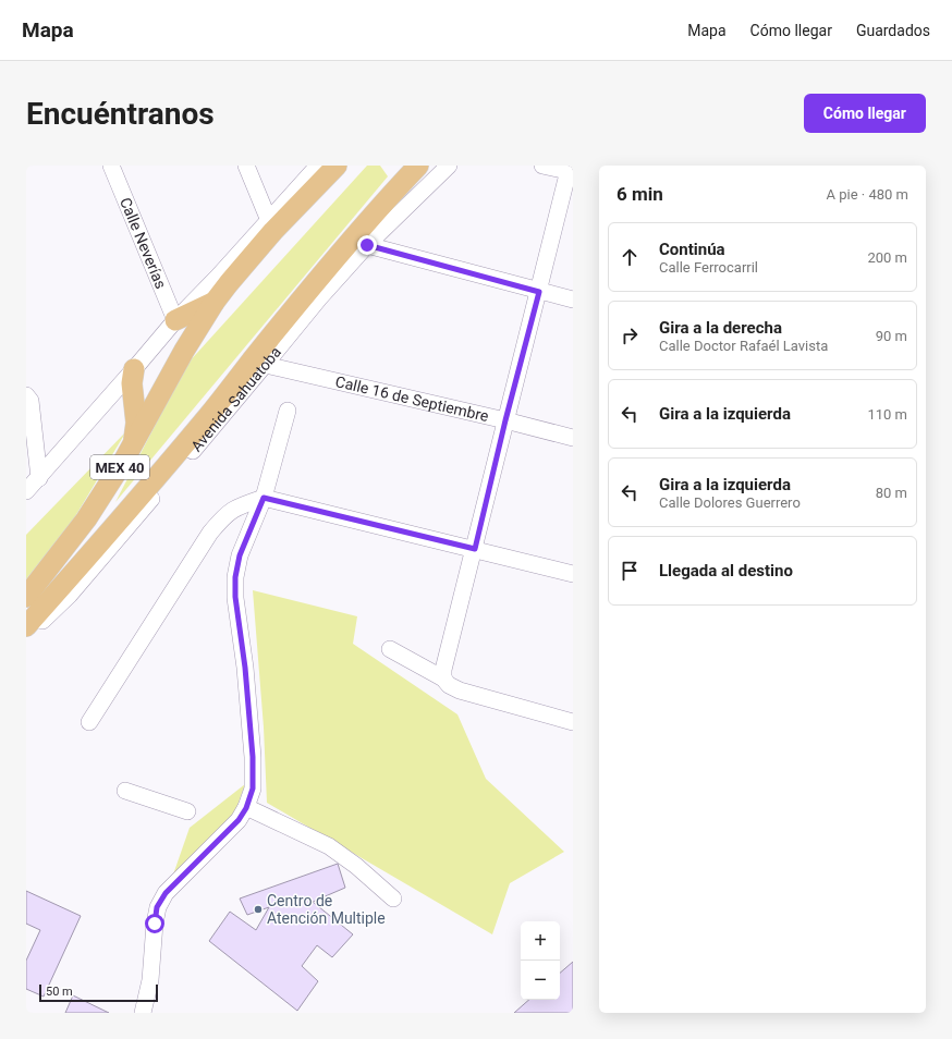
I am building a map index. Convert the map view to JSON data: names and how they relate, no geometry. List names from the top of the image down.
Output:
{
  "streets": {
    "main road": ["Avenida Sahuatoba", "MEX 40"],
    "street": ["Calle Neverías", "Calle 16 de Septiembre"]
  },
  "crossings": [
    ["Avenida Sahuatoba", "Calle 16 de Septiembre"]
  ],
  "places": ["Centro de Atención Multiple"],
  "scale_bar": "50 m",
  "page": {
    "header": "Mapa",
    "nav": ["Mapa", "Cómo llegar", "Guardados"],
    "buttons": "Cómo llegar",
    "title": "Encuéntranos",
    "heading": ["6 min", "A pie · 480 m"],
    "list": [
      ["Continúa", "Calle Ferrocarril", "200 m"],
      ["Gira a la derecha", "Calle Doctor Rafaél Lavista", "90 m"],
      ["Gira a la izquierda", "110 m"],
      ["Gira a la izquierda", "Calle Dolores Guerrero", "80 m"],
      "Llegada al destino"
    ],
    "map_buttons": ["+", "−"],
    "scale": "50 m"
  }
}
